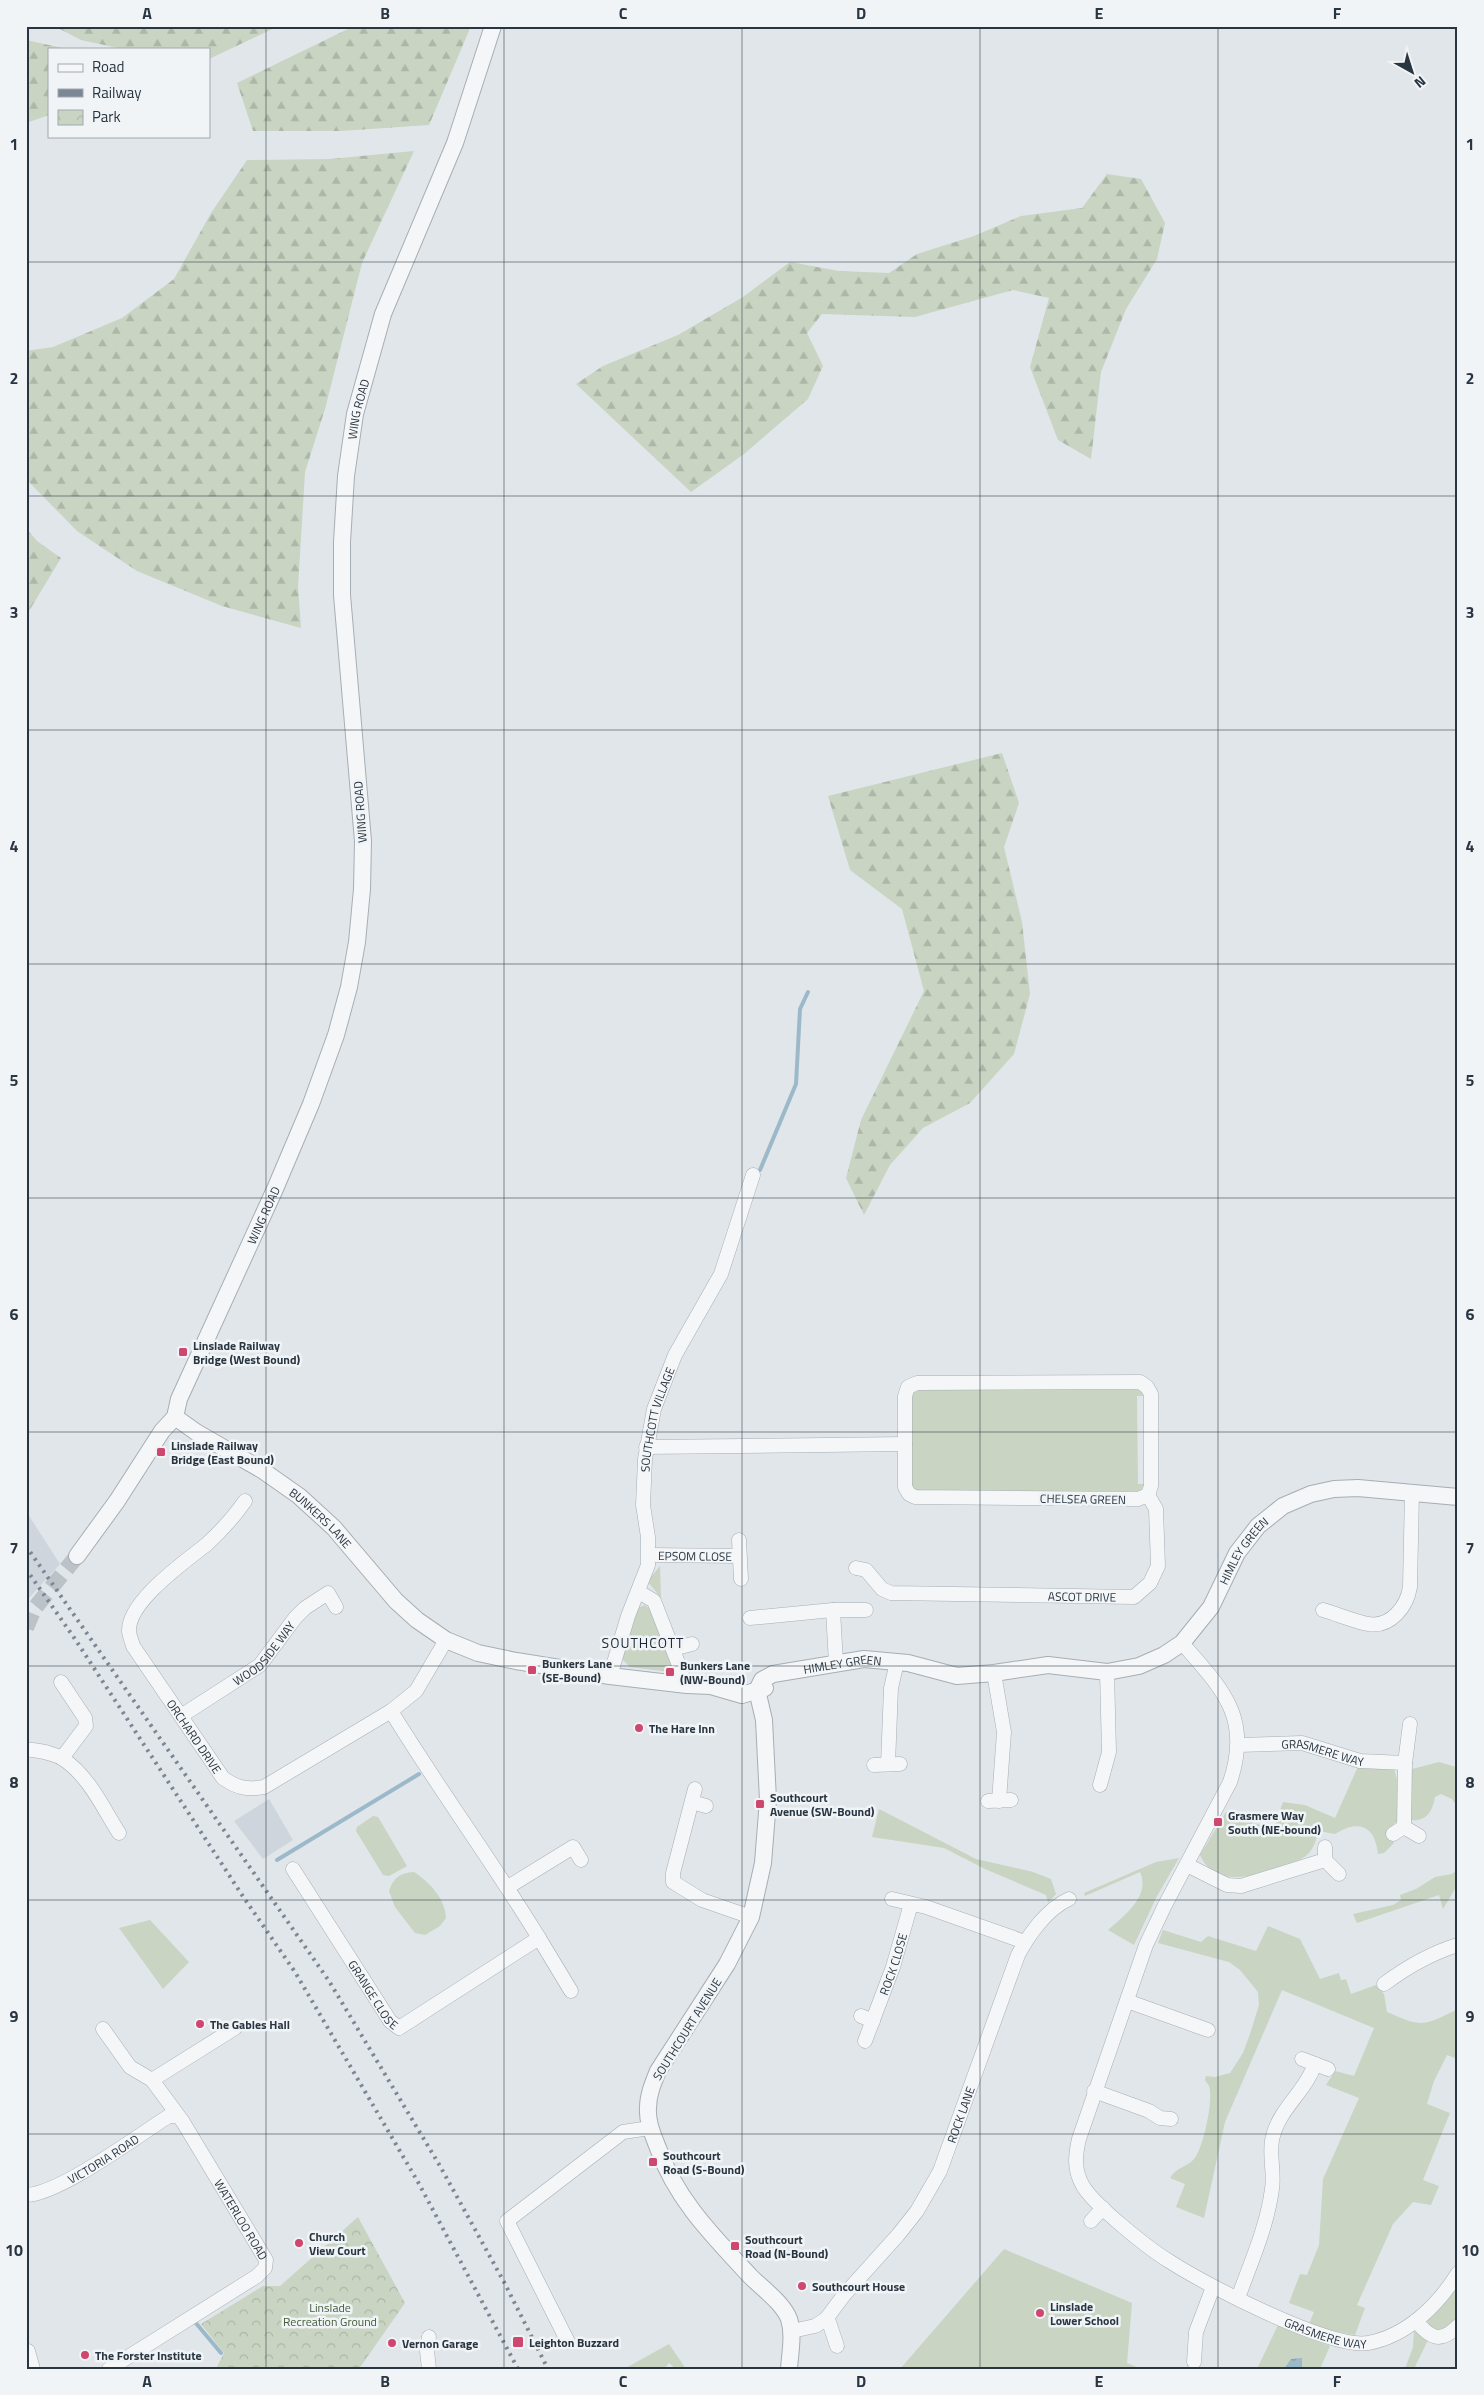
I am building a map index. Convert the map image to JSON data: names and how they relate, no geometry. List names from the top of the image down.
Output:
{
  "streets": {
    "street": [
      "WING ROAD",
      "SOUTHCOTT VILLAGE",
      "CHELSEA GREEN",
      "BUNKERS LANE",
      "HIMLEY GREEN",
      "EPSOM CLOSE",
      "ASCOT DRIVE",
      "WOODSIDE WAY",
      "ORCHARD DRIVE",
      "GRASMERE WAY",
      "ROCK CLOSE",
      "GRANGE CLOSE",
      "SOUTHCOURT AVENUE",
      "ROCK LANE",
      "VICTORIA ROAD",
      "WATERLOO ROAD"
    ]
  },
  "crossings": [
    ["WING ROAD", "BUNKERS LANE"],
    ["SOUTHCOTT VILLAGE", "EPSOM CLOSE"],
    ["CHELSEA GREEN", "ASCOT DRIVE"],
    ["BUNKERS LANE", "ORCHARD DRIVE"],
    ["HIMLEY GREEN", "GRASMERE WAY"],
    ["HIMLEY GREEN", "SOUTHCOURT AVENUE"],
    ["WOODSIDE WAY", "ORCHARD DRIVE"],
    ["VICTORIA ROAD", "WATERLOO ROAD"]
  ],
  "districts": ["SOUTHCOTT"],
  "parks": ["Linslade Recreation Ground"],
  "places": {
    "transit": [
      "Linslade Railway Bridge (West Bound)",
      "Linslade Railway Bridge (East Bound)",
      "Bunkers Lane (SE-Bound)",
      "Bunkers Lane (NW-Bound)",
      "Southcourt Avenue (SW-Bound)",
      "Grasmere Way South (NE-bound)",
      "Southcourt Road (S-Bound)",
      "Southcourt Road (N-Bound)",
      "Leighton Buzzard"
    ],
    "other": [
      "The Hare Inn",
      "The Gables Hall",
      "Church View Court",
      "Southcourt House",
      "Linslade Lower School",
      "Vernon Garage",
      "The Forster Institute"
    ]
  },
  "legend": ["Road", "Railway", "Park"],
  "north": "bottom right",
  "grid": {
    "columns": [
      "A",
      "B",
      "C",
      "D",
      "E",
      "F"
    ],
    "rows": [
      "1",
      "2",
      "3",
      "4",
      "5",
      "6",
      "7",
      "8",
      "9",
      "10"
    ]
  }
}
